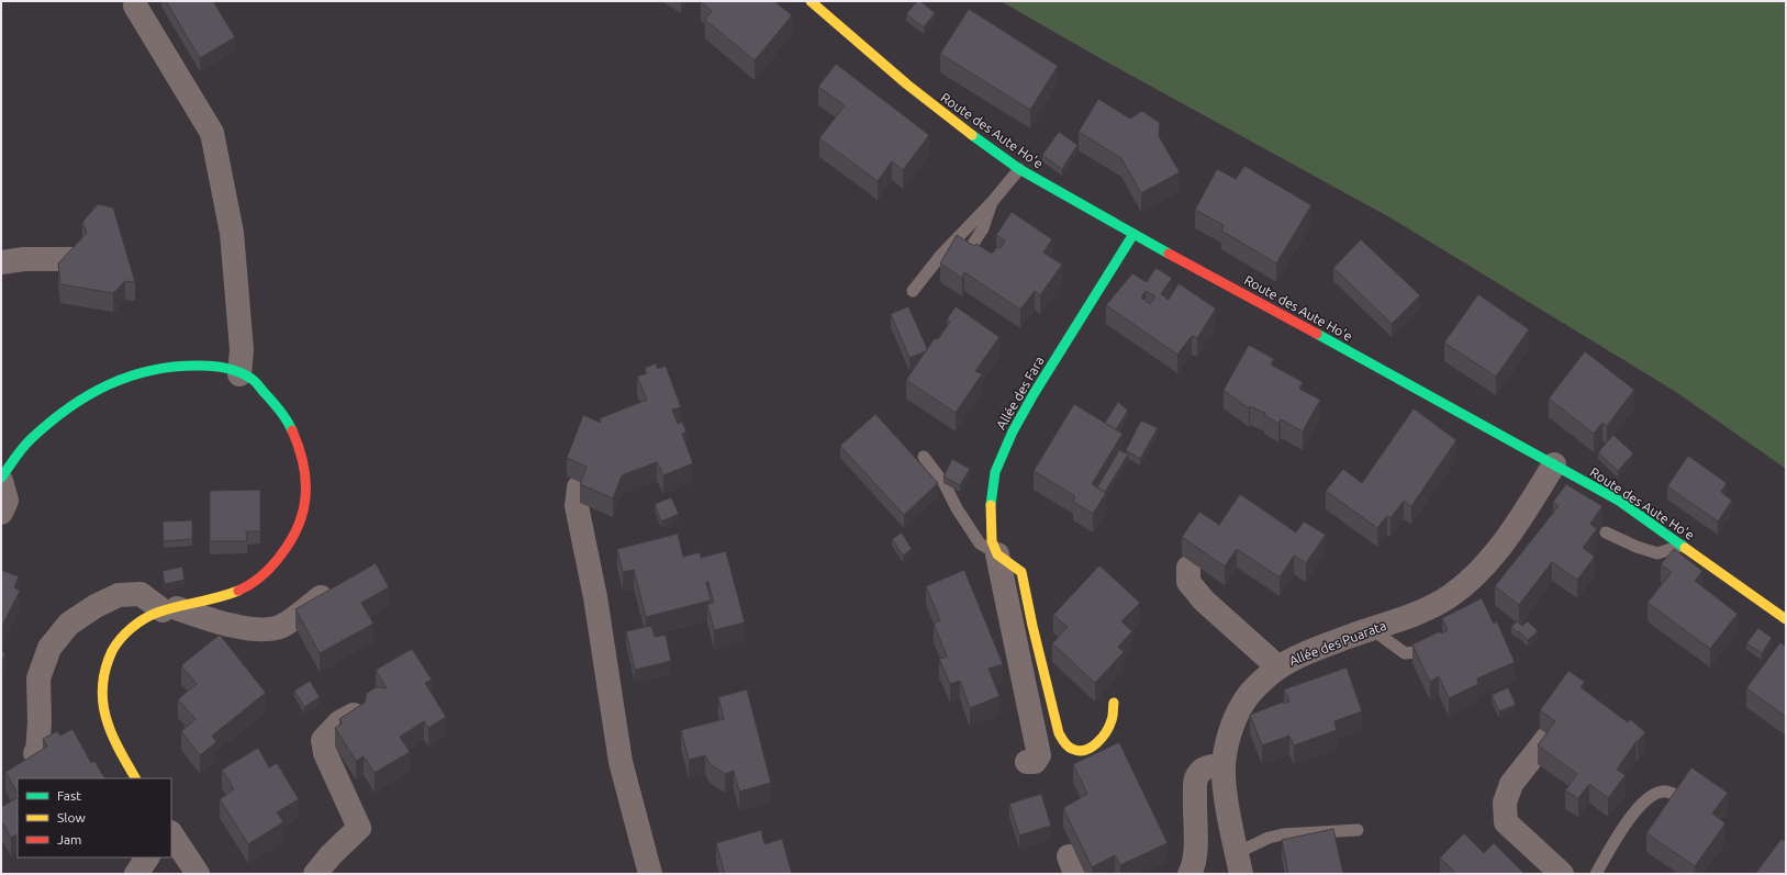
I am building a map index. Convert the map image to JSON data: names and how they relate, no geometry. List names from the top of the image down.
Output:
{
  "streets": {
    "street": ["Route des Aute Ho'e", "Allée des Fara", "Allée des Puarata"]
  },
  "crossings": [
    ["Route des Aute Ho'e", "Allée des Fara"],
    ["Route des Aute Ho'e", "Allée des Puarata"]
  ],
  "legend": ["Fast", "Slow", "Jam"]
}
